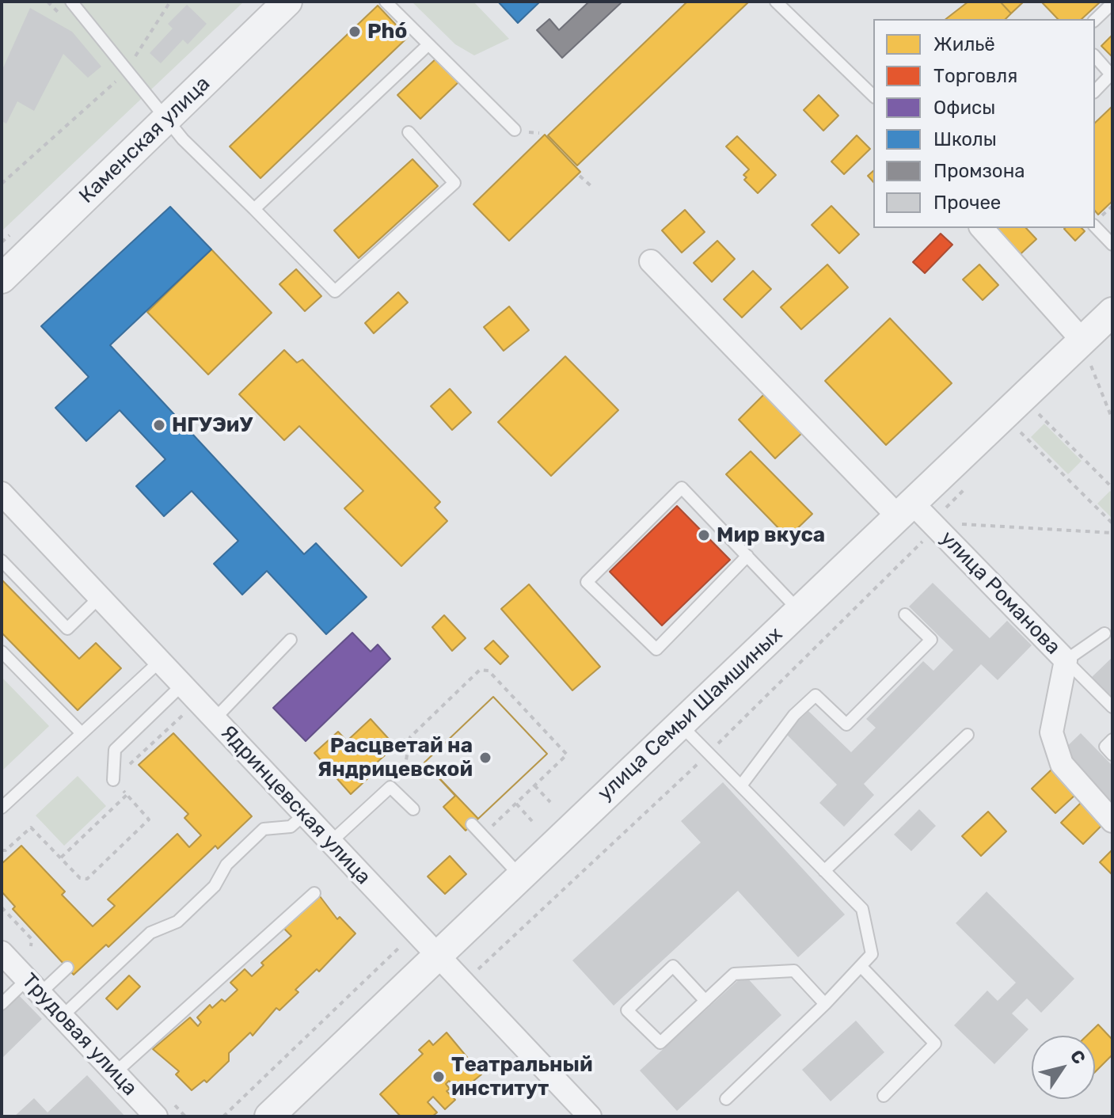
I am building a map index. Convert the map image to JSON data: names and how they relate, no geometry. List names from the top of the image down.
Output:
{
  "streets": {
    "street": [
      "Каменская улица",
      "улица Романова",
      "улица Семьи Шамшиных",
      "Ядринцевская улица",
      "Трудовая улица"
    ]
  },
  "crossings": [
    ["улица Романова", "улица Семьи Шамшиных"],
    ["улица Семьи Шамшиных", "Ядринцевская улица"]
  ],
  "places": [
    "Phó",
    "НГУЭиУ",
    "Мир вкуса",
    "Расцветай на Яндрицевской",
    "Театральный институт"
  ],
  "legend": [
    "Жильё",
    "Торговля",
    "Офисы",
    "Школы",
    "Промзона",
    "Прочее"
  ],
  "north": "top right"
}
